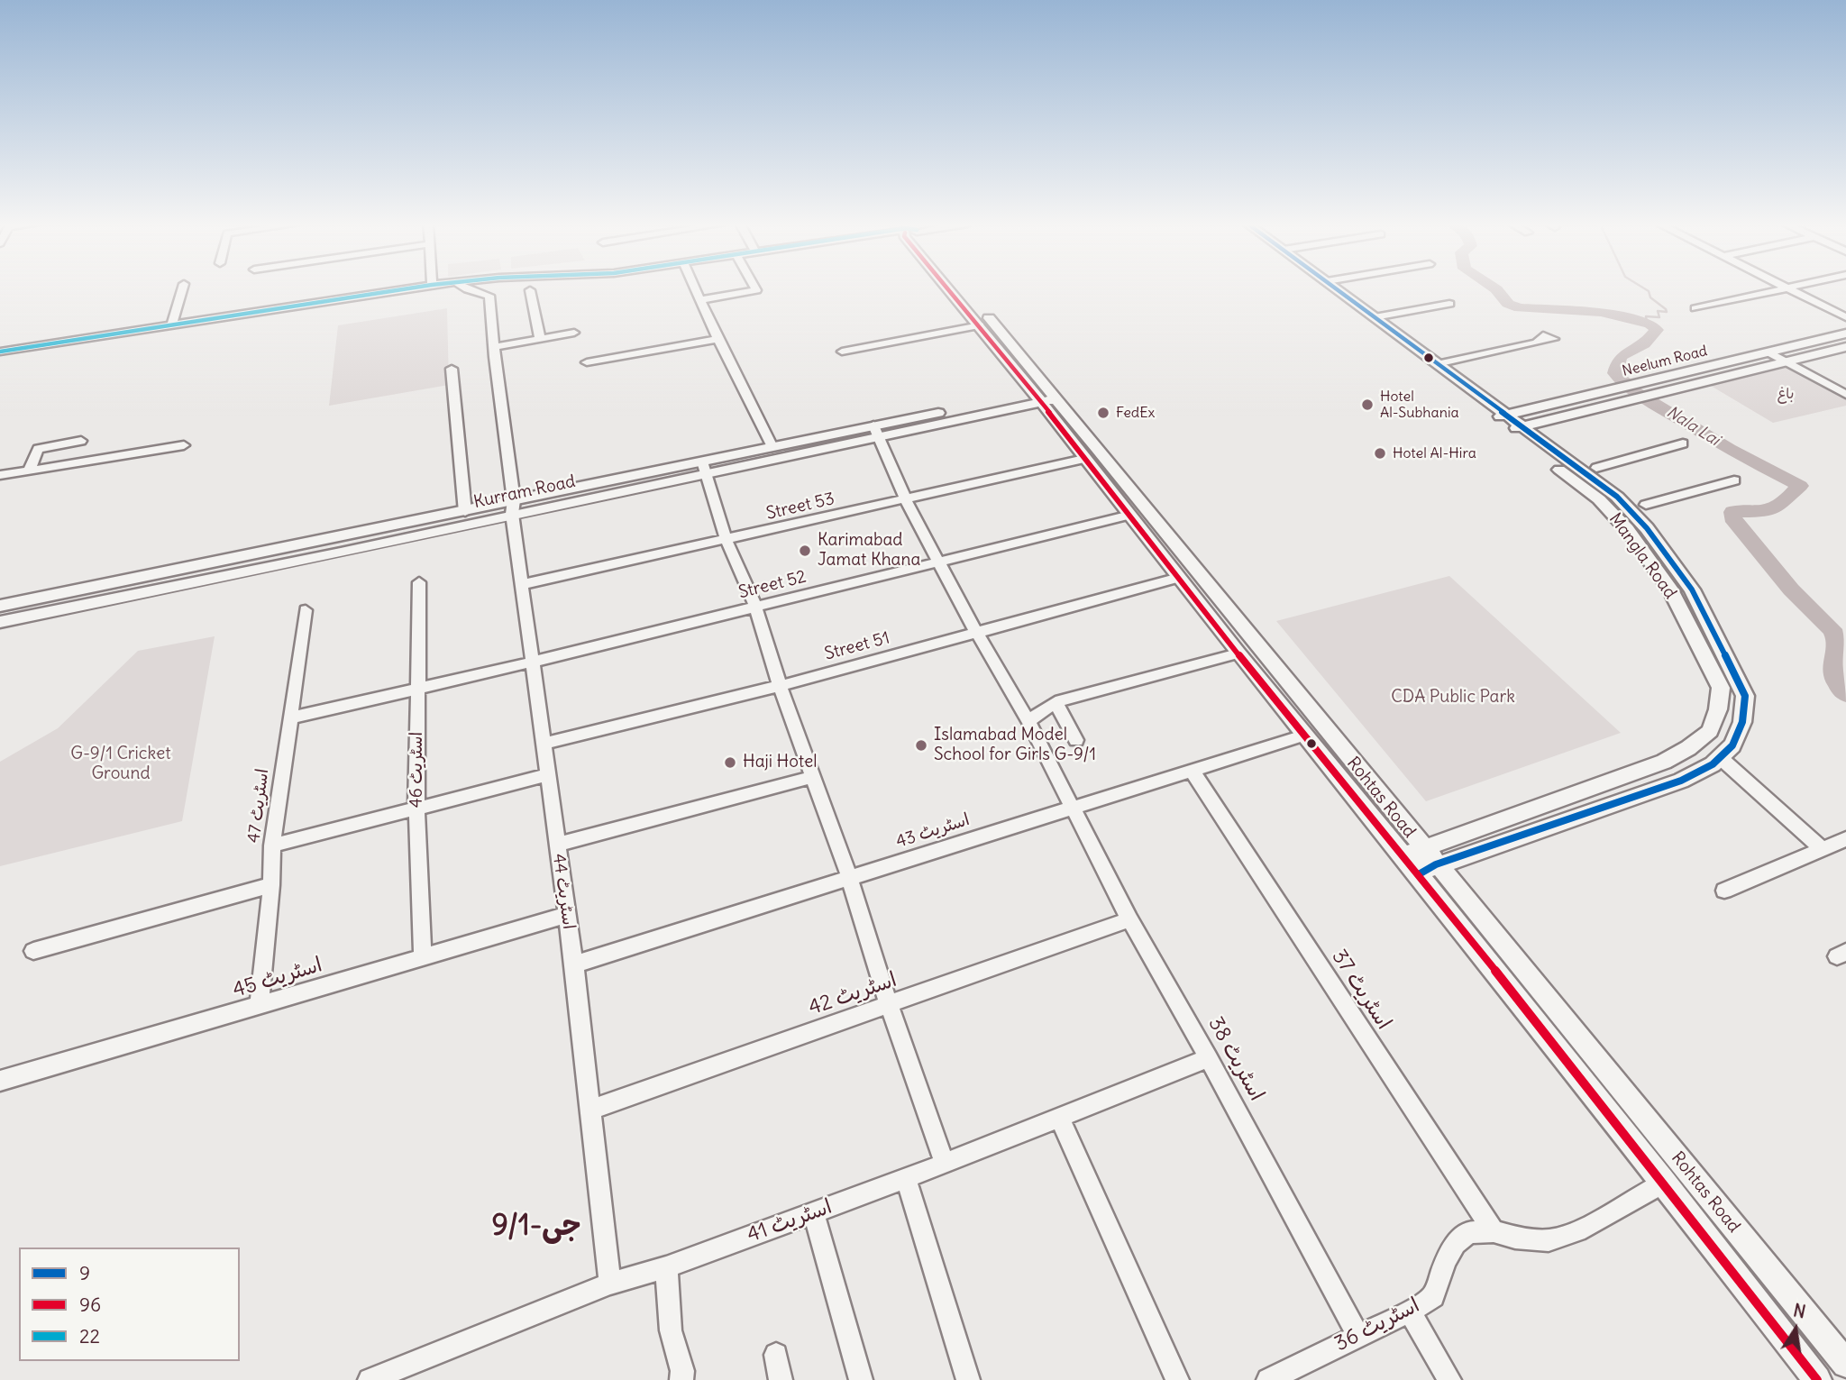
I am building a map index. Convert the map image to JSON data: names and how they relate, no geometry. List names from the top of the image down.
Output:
{
  "streets": {
    "main road": [
      "Neelum Road",
      "Kurram Road",
      "Mangla Road",
      "Rohtas Road"
    ],
    "street": [
      "Street 53",
      "Street 52",
      "Street 51",
      "اسٹریٹ 46",
      "اسٹریٹ 47",
      "اسٹریٹ 43",
      "اسٹریٹ 44",
      "اسٹریٹ 45",
      "اسٹریٹ 37",
      "اسٹریٹ 42",
      "اسٹریٹ 38",
      "اسٹریٹ 41",
      "اسٹریٹ 36"
    ]
  },
  "crossings": [
    ["Neelum Road", "Mangla Road"],
    ["Kurram Road", "Rohtas Road"],
    ["Kurram Road", "اسٹریٹ 44"],
    ["Kurram Road", "اسٹریٹ 38"],
    ["Street 53", "Rohtas Road"],
    ["Street 53", "اسٹریٹ 44"],
    ["Street 53", "اسٹریٹ 38"],
    ["Mangla Road", "Rohtas Road"],
    ["Street 52", "اسٹریٹ 46"],
    ["Street 52", "Rohtas Road"],
    ["Street 52", "اسٹریٹ 47"],
    ["Street 52", "اسٹریٹ 44"],
    ["Street 52", "اسٹریٹ 38"],
    ["Street 51", "Rohtas Road"],
    ["Street 51", "اسٹریٹ 44"],
    ["Street 51", "اسٹریٹ 38"],
    ["اسٹریٹ 46", "اسٹریٹ 45"],
    ["Rohtas Road", "اسٹریٹ 43"],
    ["Rohtas Road", "اسٹریٹ 36"],
    ["اسٹریٹ 47", "اسٹریٹ 45"],
    ["اسٹریٹ 43", "اسٹریٹ 44"],
    ["اسٹریٹ 43", "اسٹریٹ 37"],
    ["اسٹریٹ 43", "اسٹریٹ 38"],
    ["اسٹریٹ 44", "اسٹریٹ 45"],
    ["اسٹریٹ 44", "اسٹریٹ 42"],
    ["اسٹریٹ 44", "اسٹریٹ 41"],
    ["اسٹریٹ 37", "اسٹریٹ 36"],
    ["اسٹریٹ 42", "اسٹریٹ 38"],
    ["اسٹریٹ 38", "اسٹریٹ 41"],
    ["اسٹریٹ 38", "اسٹریٹ 36"]
  ],
  "districts": ["جی-9/1"],
  "water": ["Nala Lai"],
  "parks": ["باغ", "CDA Public Park", "G-9/1 Cricket Ground"],
  "places": [
    "Hotel Al-Subhania",
    "FedEx",
    "Hotel Al-Hira",
    "Karimabad Jamat Khana",
    "Islamabad Model School for Girls G-9/1",
    "Haji Hotel"
  ],
  "lines": ["transit line 9", "transit line 96", "transit line 22"],
  "legend": ["9", "96", "22"],
  "north": "top"
}
